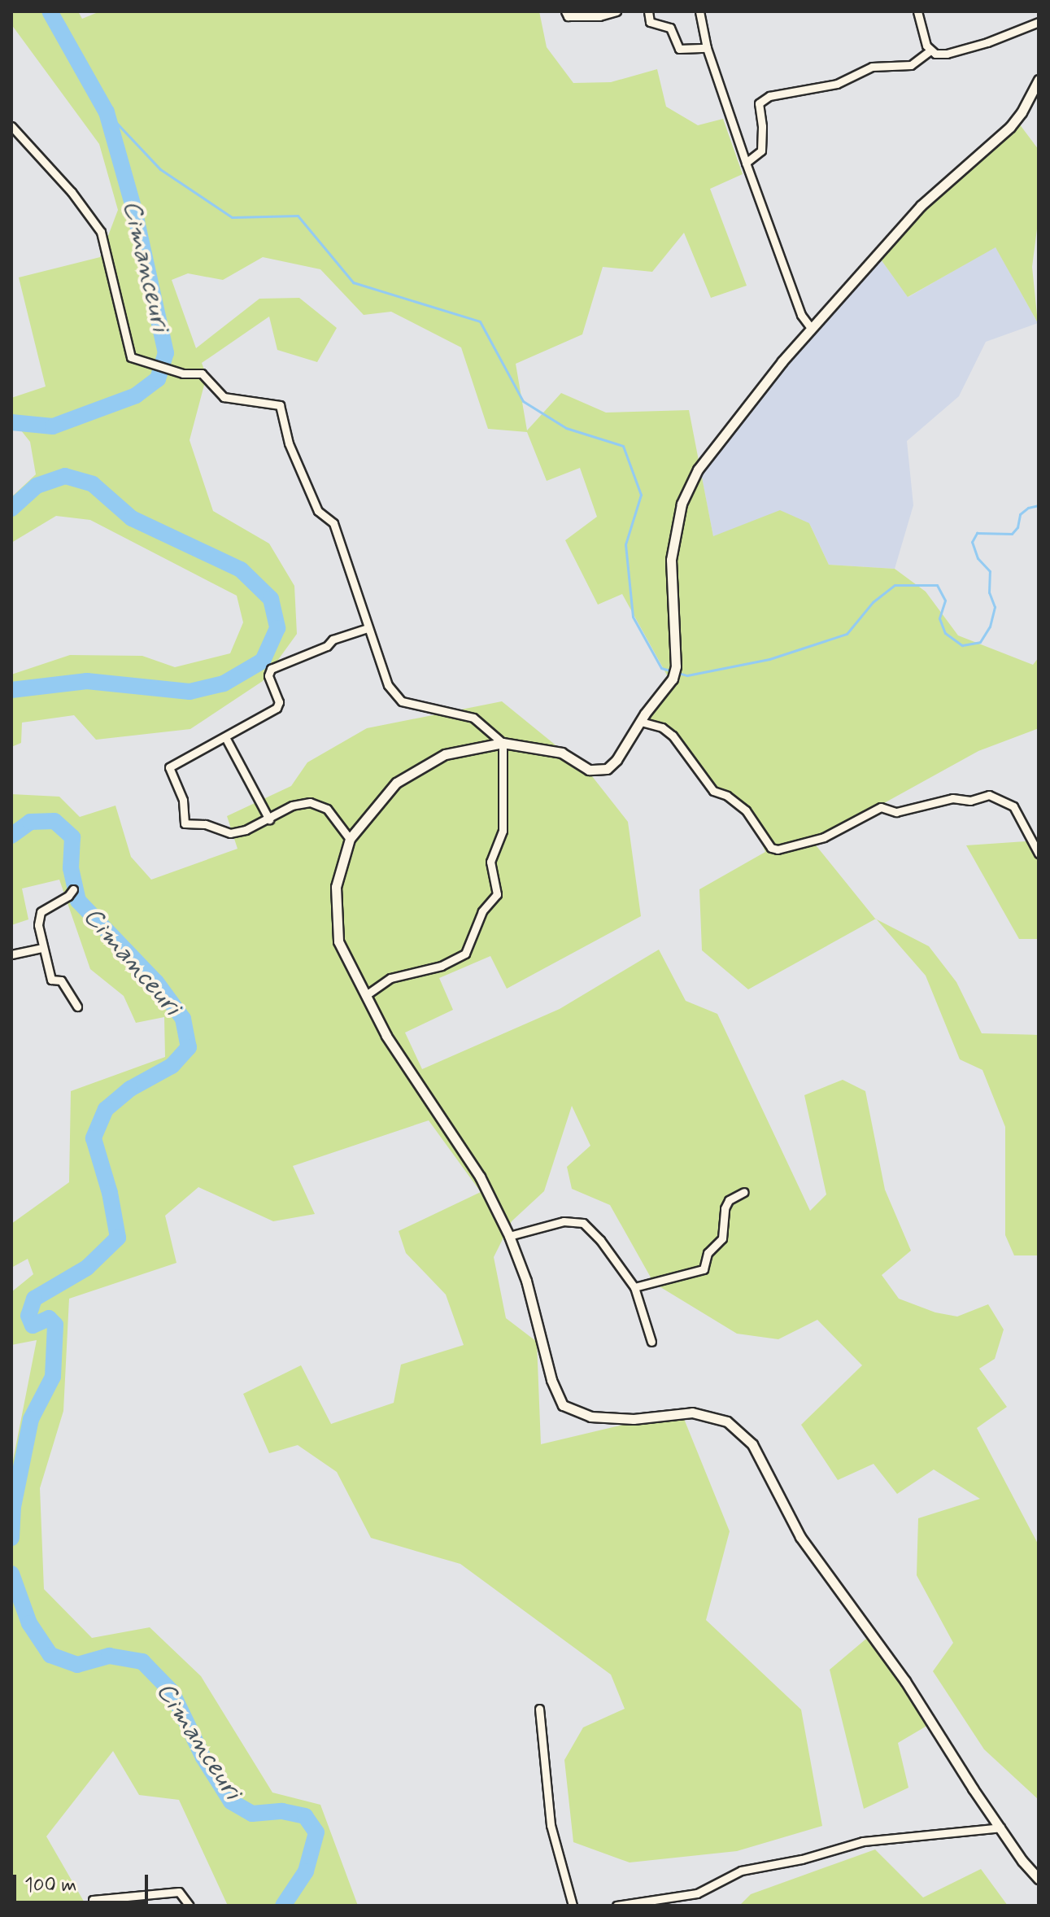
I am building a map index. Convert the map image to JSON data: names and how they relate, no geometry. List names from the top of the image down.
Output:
{
  "water": ["Cimanceuri"],
  "scale_bar": "100 m"
}
